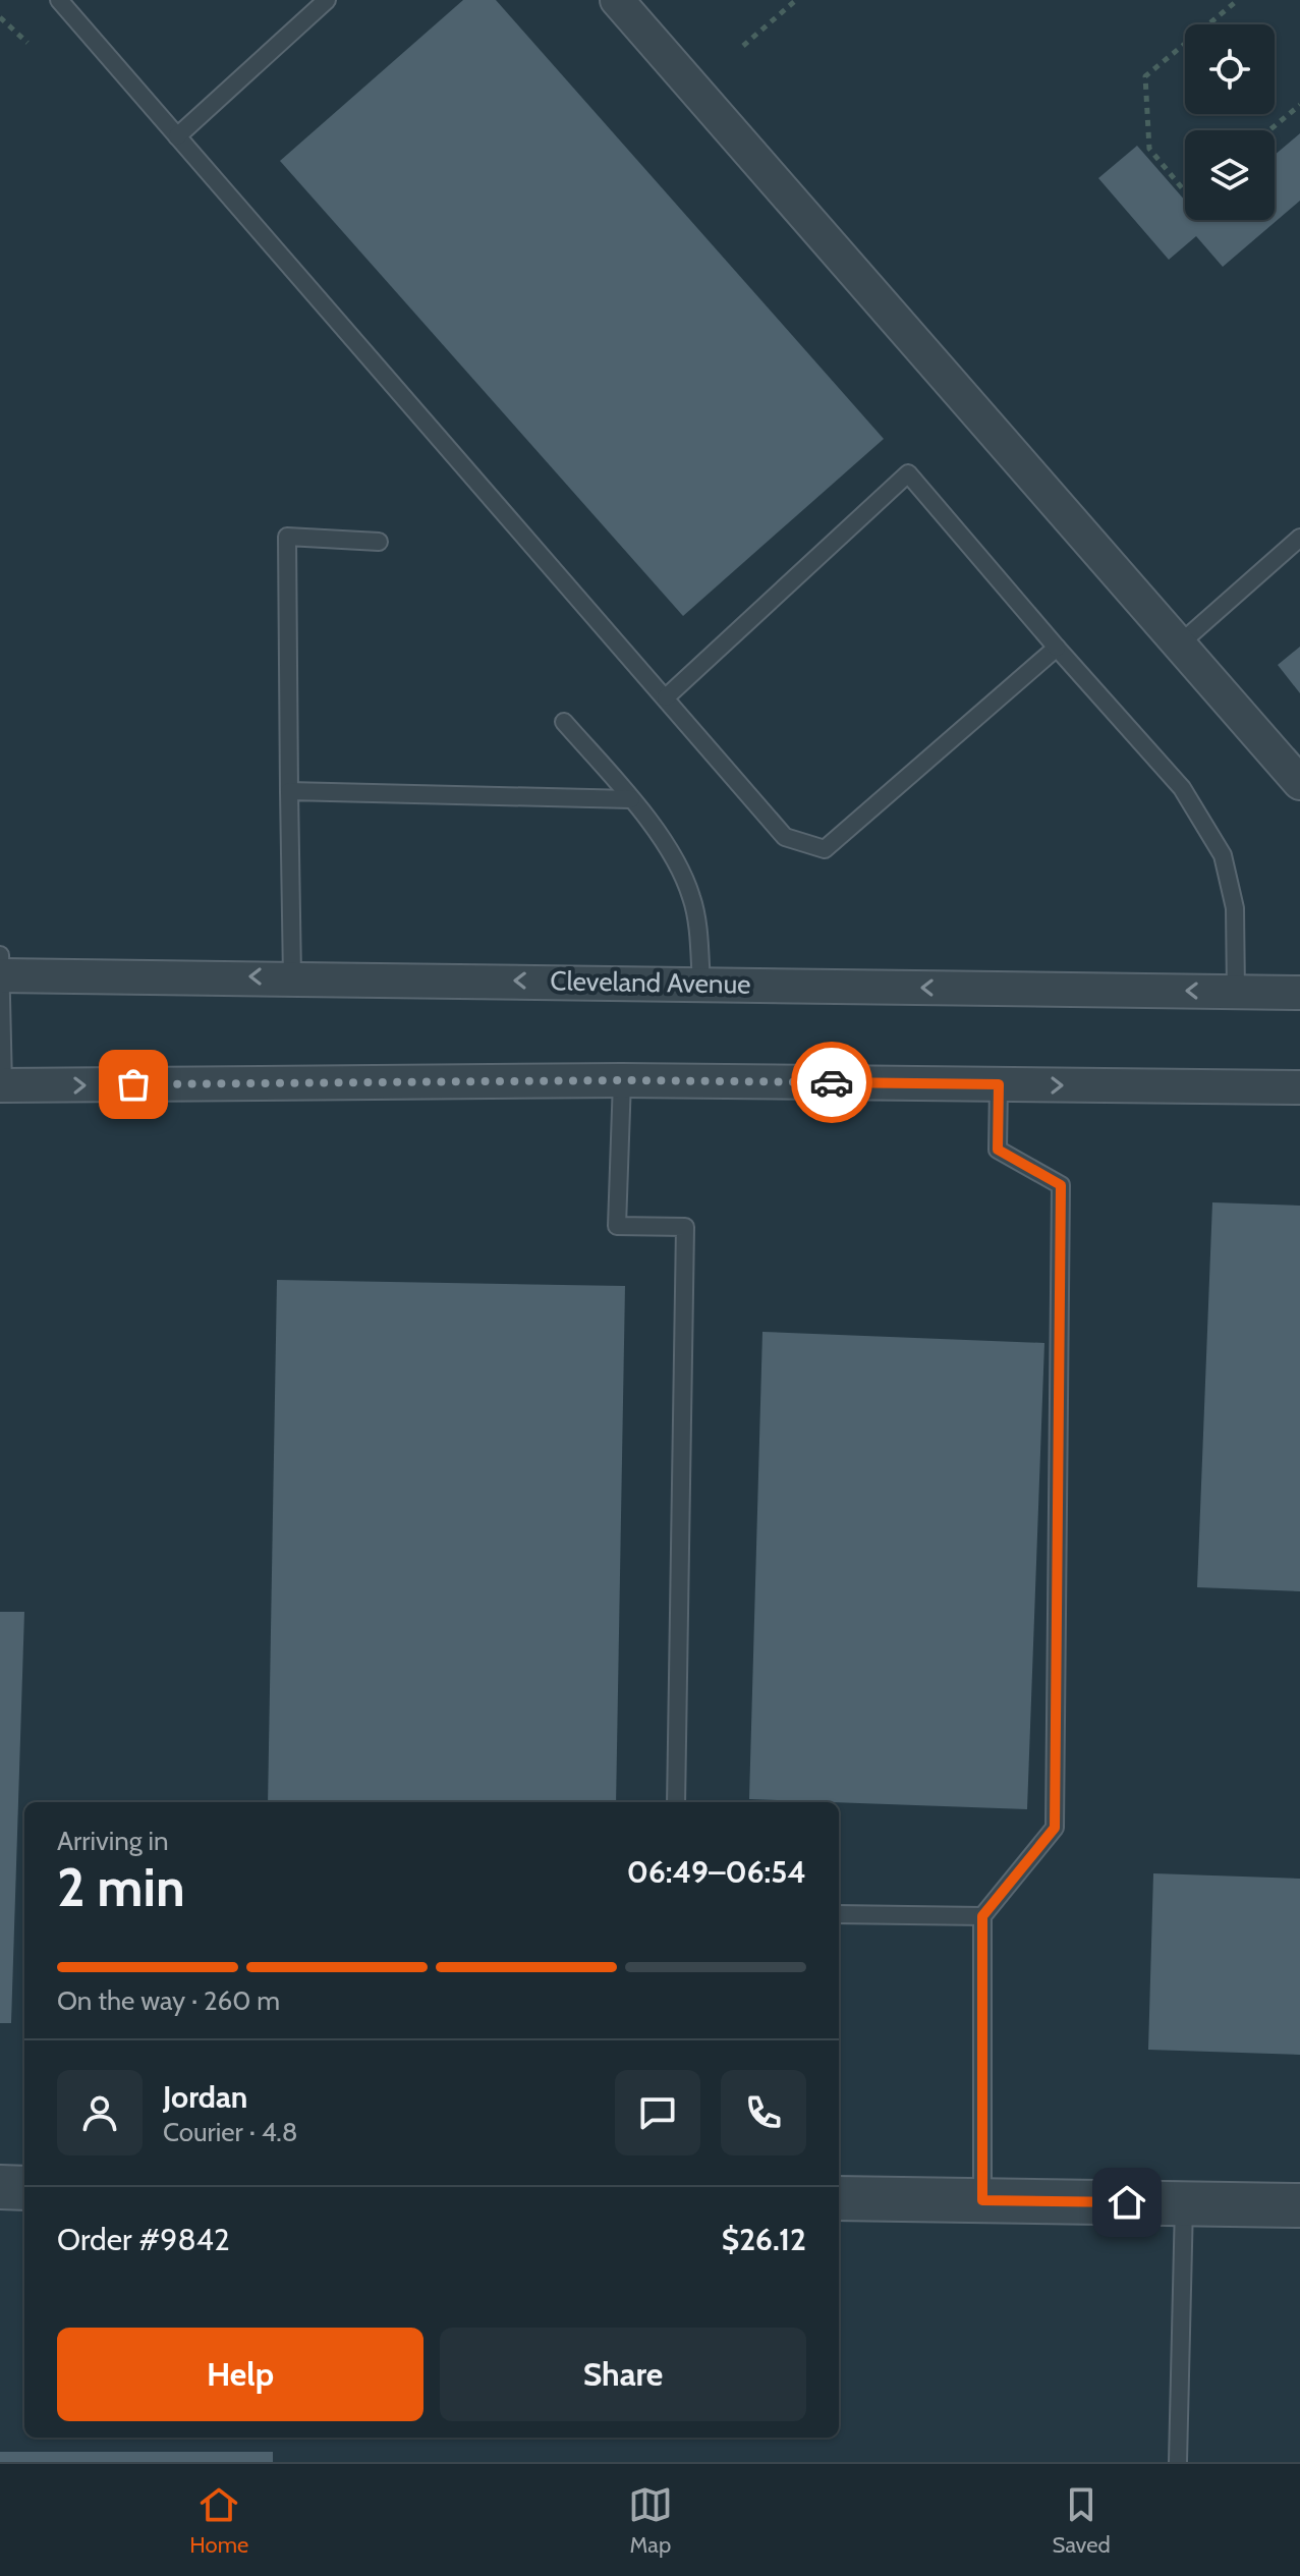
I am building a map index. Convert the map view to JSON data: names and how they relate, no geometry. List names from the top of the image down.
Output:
{
  "streets": {
    "street": ["Cleveland Avenue"]
  },
  "page": {
    "heading": ["2 min", "Arriving in", "06:49–06:54"],
    "panel": [
      "Jordan",
      "Courier · 4.8",
      "Order #9842",
      "$26.12"
    ],
    "bar": "On the way · 260 m",
    "buttons": ["Help", "Share"],
    "tabs": ["Home", "Map", "Saved"]
  }
}
